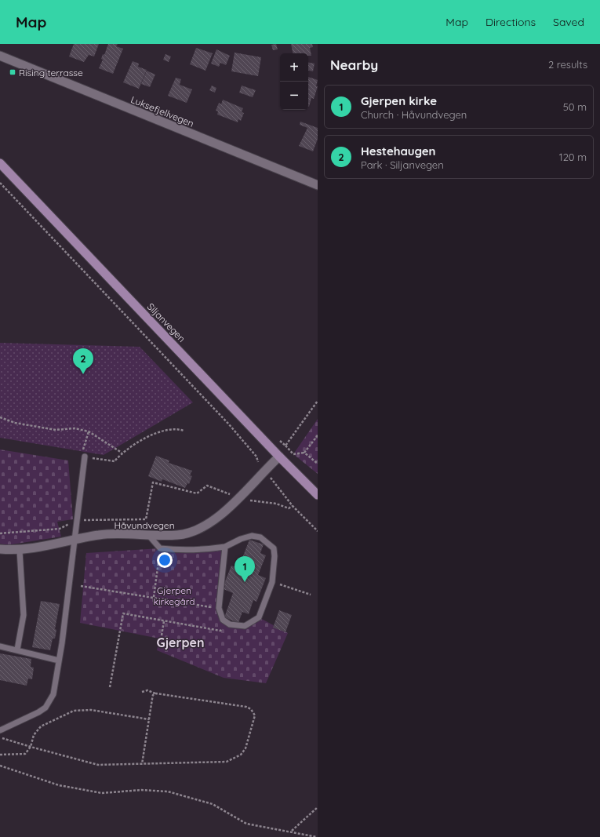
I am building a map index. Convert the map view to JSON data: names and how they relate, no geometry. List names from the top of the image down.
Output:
{
  "streets": {
    "main road": ["Luksefjellvegen", "Siljanvegen", "Håvundvegen"]
  },
  "crossings": [
    ["Siljanvegen", "Håvundvegen"]
  ],
  "districts": ["Gjerpen"],
  "parks": ["Gjerpen kirkegård"],
  "places": {
    "transit": ["Rising terrasse"]
  },
  "page": {
    "header": "Map",
    "nav": ["Map", "Directions", "Saved"],
    "heading": ["Nearby", "2 results"],
    "map_buttons": ["+", "−"],
    "list": [
      {
        "mark": "1",
        "name": "Gjerpen kirke",
        "note": "Church · Håvundvegen",
        "value": "50 m"
      },
      {
        "mark": "2",
        "name": "Hestehaugen",
        "note": "Park · Siljanvegen",
        "value": "120 m"
      }
    ],
    "pins": ["2", "1"]
  }
}
